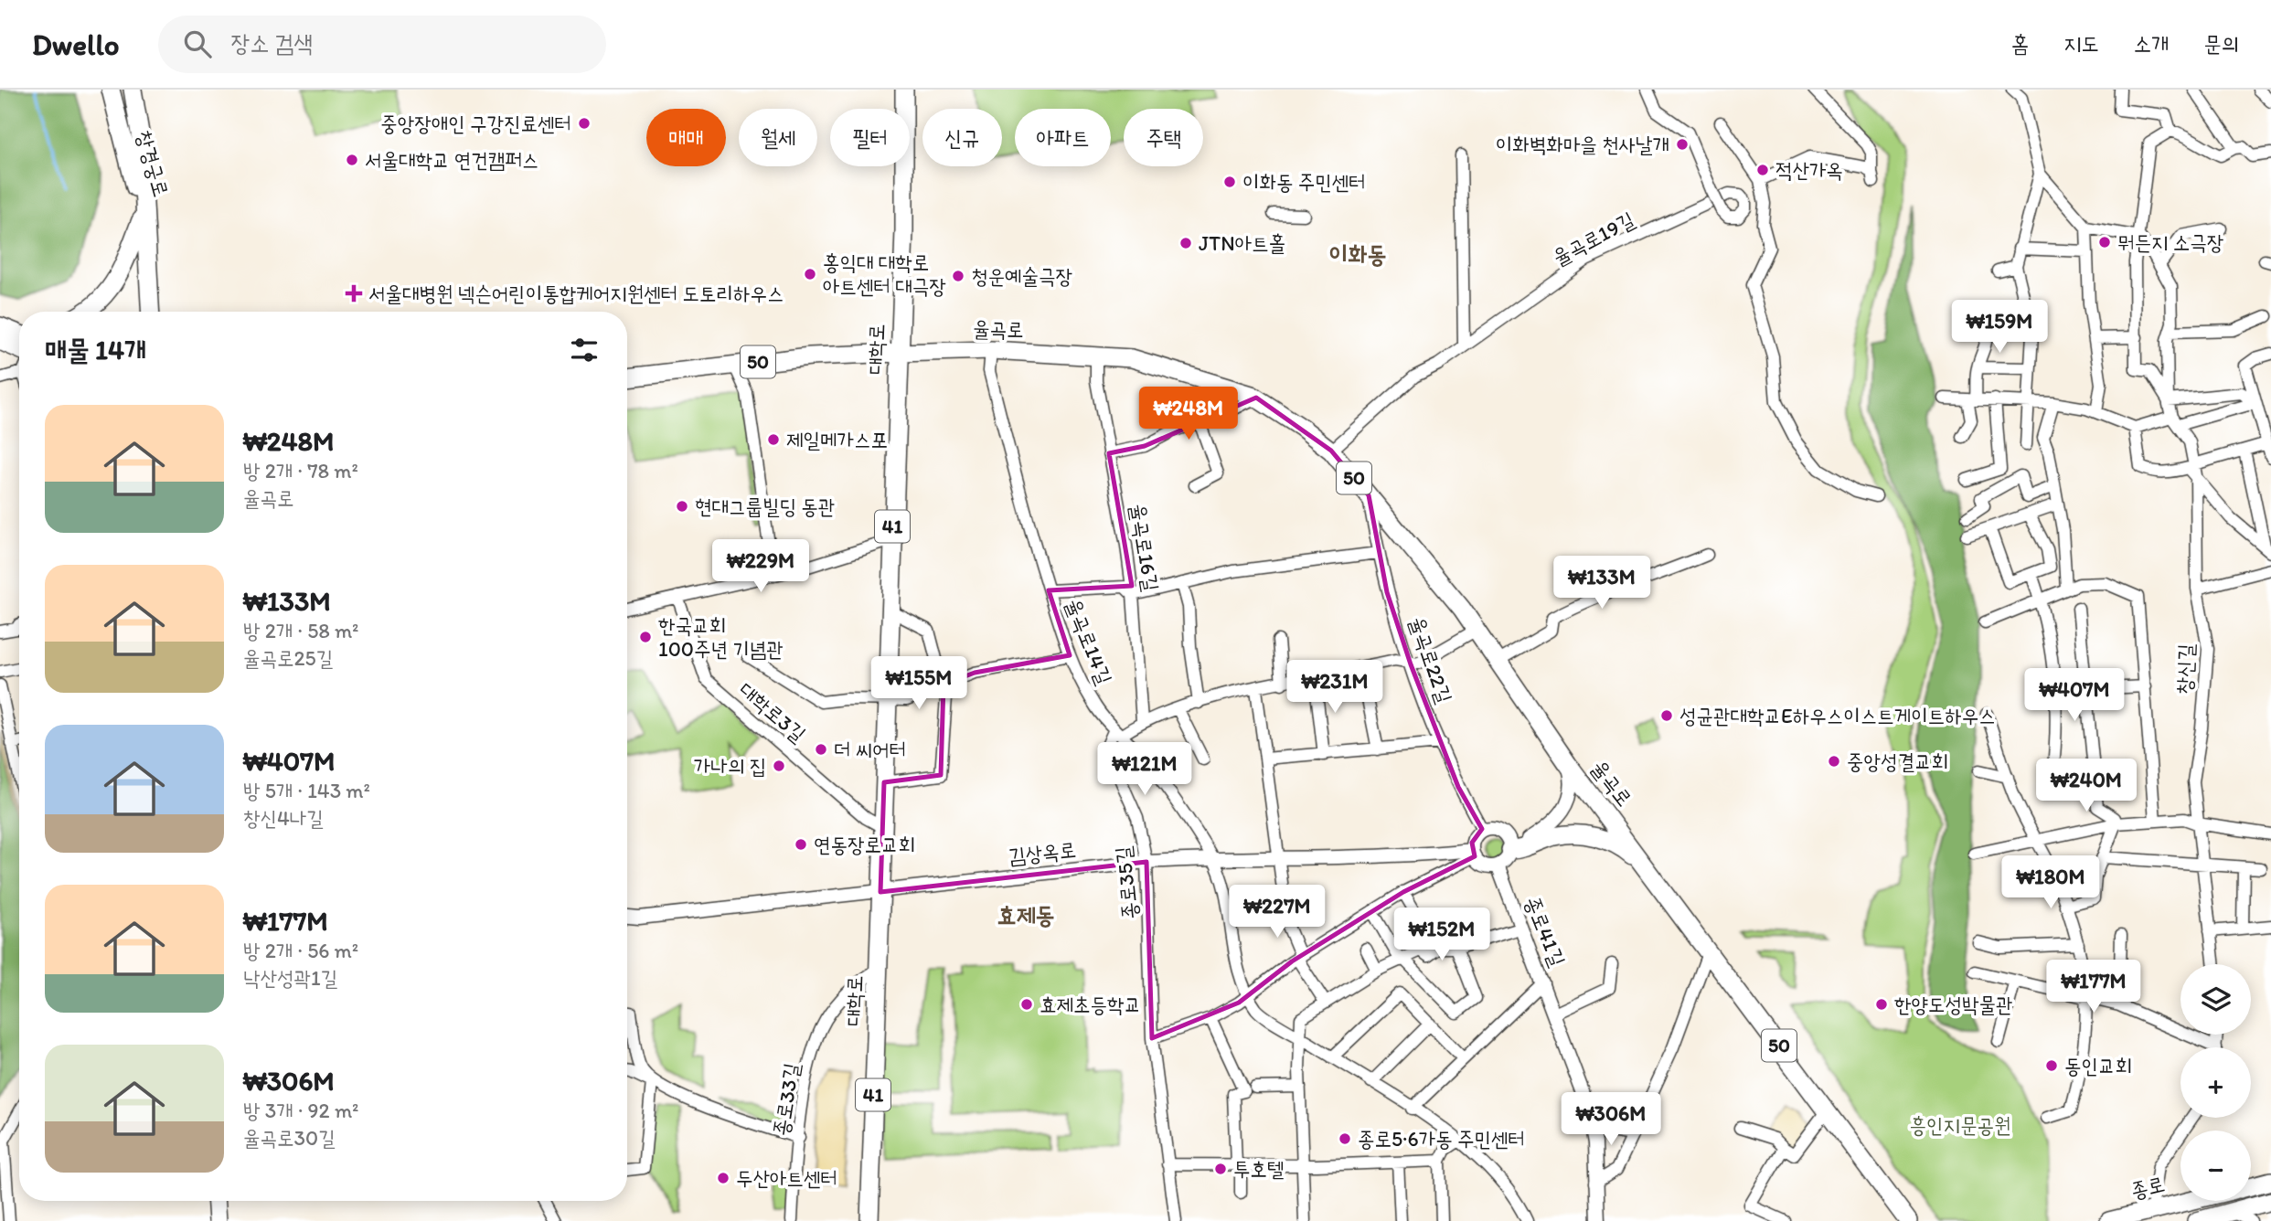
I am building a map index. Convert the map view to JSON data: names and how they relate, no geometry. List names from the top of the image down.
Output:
{
  "streets": {
    "main road": [
      "창경궁로",
      "율곡로",
      "대학로",
      "50",
      "41",
      "종로"
    ],
    "street": [
      "율곡로19길",
      "율곡로16길",
      "율곡로14길",
      "율곡로22길",
      "창신길",
      "대학로3길",
      "김상옥로",
      "종로35길",
      "종로41길",
      "종로33길"
    ]
  },
  "crossings": [
    ["율곡로19길", "율곡로"],
    ["율곡로", "대학로"],
    ["율곡로", "율곡로16길"],
    ["율곡로", "율곡로14길"],
    ["율곡로", "율곡로22길"],
    ["대학로", "대학로3길"],
    ["대학로", "김상옥로"],
    ["대학로", "종로33길"],
    ["율곡로16길", "율곡로14길"],
    ["율곡로14길", "김상옥로"],
    ["율곡로14길", "종로35길"],
    ["율곡로22길", "김상옥로"],
    ["율곡로22길", "종로41길"],
    ["김상옥로", "종로35길"],
    ["김상옥로", "종로41길"]
  ],
  "districts": ["이화동", "효제동"],
  "parks": ["흥인지문공원"],
  "places": {
    "other": [
      "중앙장애인 구강진료센터",
      "이화벽화마을 천사날개",
      "서울대학교 연건캠퍼스",
      "적산가옥",
      "이화동 주민센터",
      "뭐든지 소극장",
      "JTN아트홀",
      "홍익대 대학로 아트센터 대극장",
      "청운예술극장",
      "제일메가스포",
      "현대그룹빌딩 동관",
      "한국교회 100주년 기념관",
      "성균관대학교E하우스이스트게이트하우스",
      "더 씨어터",
      "중앙성결교회",
      "가나의 집",
      "연동장로교회",
      "효제초등학교",
      "한양도성박물관",
      "동인교회",
      "종로5·6가동 주민센터",
      "투호텔",
      "두산아트센터"
    ],
    "health": ["서울대병원 넥슨어린이통합케어지원센터 도토리하우스"]
  },
  "page": {
    "header": "Dwello",
    "search": "장소 검색",
    "nav": [
      "홈",
      "지도",
      "소개",
      "문의"
    ],
    "chip": [
      "매매",
      "월세",
      "필터",
      "신규",
      "아파트",
      "주택"
    ],
    "price": [
      "₩159M",
      "₩248M",
      "₩229M",
      "₩133M",
      "₩155M",
      "₩231M",
      "₩407M",
      "₩121M",
      "₩240M",
      "₩180M",
      "₩227M",
      "₩152M",
      "₩177M",
      "₩306M"
    ],
    "heading": "매물 14개",
    "list": [
      {
        "name": "₩248M",
        "note": "방 2개 · 78 m² · 율곡로"
      },
      {
        "name": "₩133M",
        "note": "방 2개 · 58 m² · 율곡로25길"
      },
      {
        "name": "₩407M",
        "note": "방 5개 · 143 m² · 창신4나길"
      },
      {
        "name": "₩177M",
        "note": "방 2개 · 56 m² · 낙산성곽1길"
      },
      {
        "name": "₩306M",
        "note": "방 3개 · 92 m² · 율곡로30길"
      }
    ],
    "map_buttons": ["+", "−"]
  }
}
